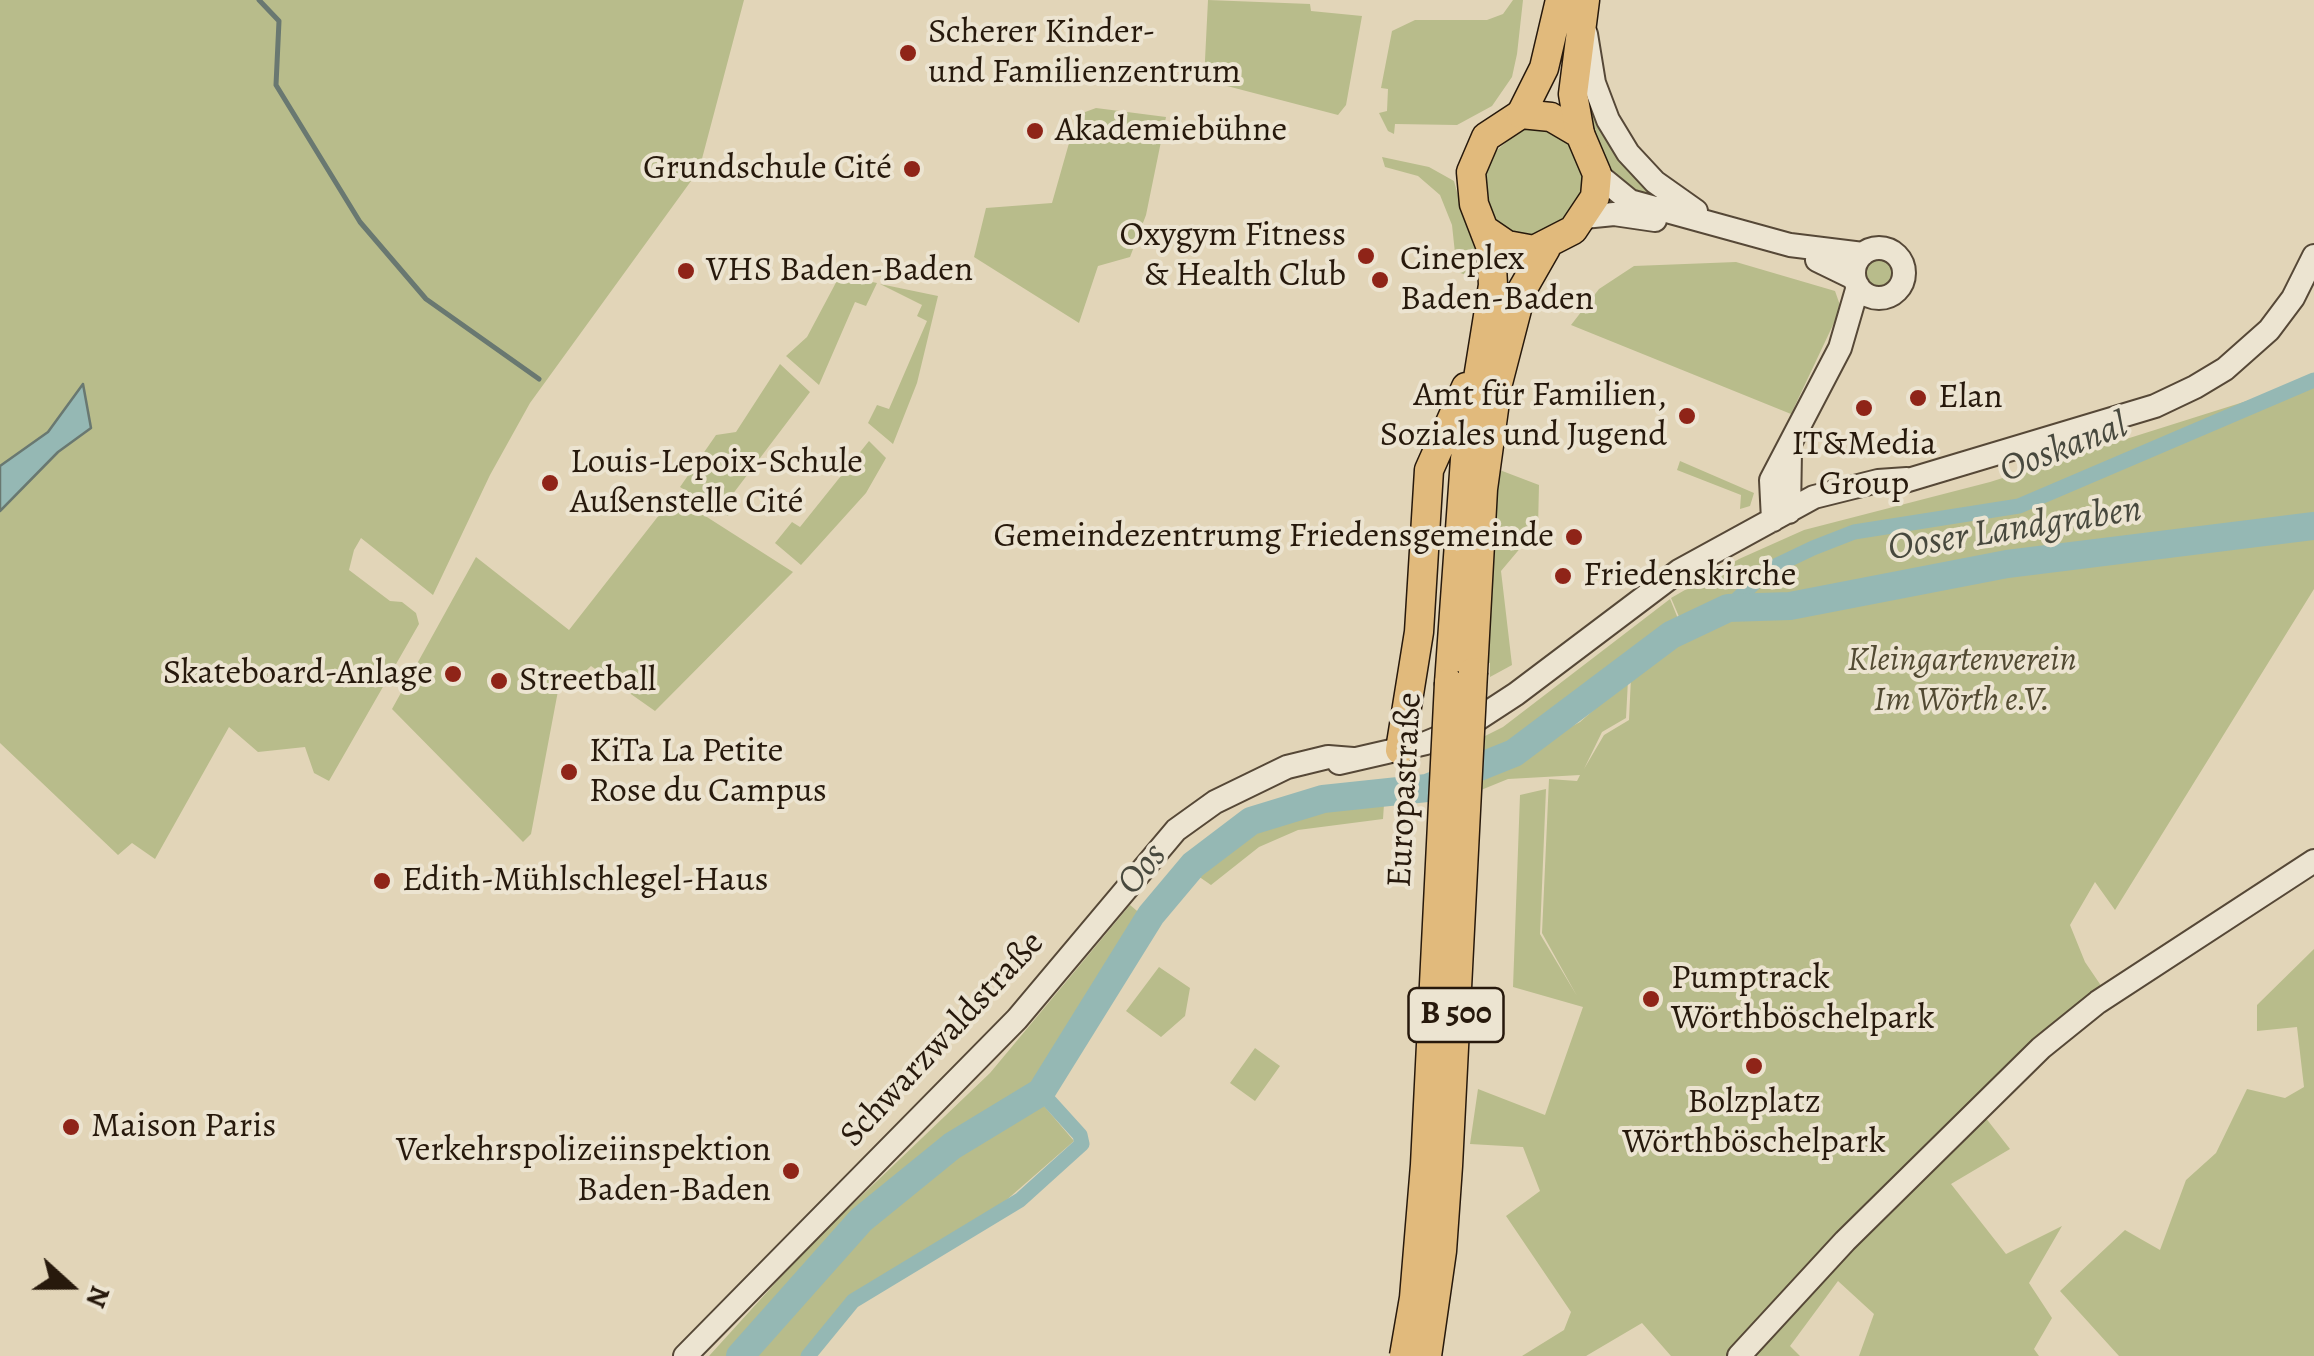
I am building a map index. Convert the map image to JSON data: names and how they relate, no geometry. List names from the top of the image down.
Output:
{
  "streets": {
    "main road": ["Europastraße", "B 500"],
    "street": ["Schwarzwaldstraße"]
  },
  "crossings": [
    ["Europastraße", "B 500"]
  ],
  "water": ["Ooskanal", "Ooser Landgraben", "Oos"],
  "parks": ["Kleingartenverein Im Wörth e.V."],
  "places": [
    "Scherer Kinder- und Familienzentrum",
    "Akademiebühne",
    "Grundschule Cité",
    "Oxygym Fitness & Health Club",
    "VHS Baden-Baden",
    "Cineplex Baden-Baden",
    "Elan",
    "IT&Media Group",
    "Amt für Familien, Soziales und Jugend",
    "Louis-Lepoix-Schule Außenstelle Cité",
    "Gemeindezentrumg Friedensgemeinde",
    "Friedenskirche",
    "Skateboard-Anlage",
    "Streetball",
    "KiTa La Petite Rose du Campus",
    "Edith-Mühlschlegel-Haus",
    "Pumptrack Wörthböschelpark",
    "Bolzplatz Wörthböschelpark",
    "Maison Paris",
    "Verkehrspolizeiinspektion Baden-Baden"
  ],
  "north": "right"
}
